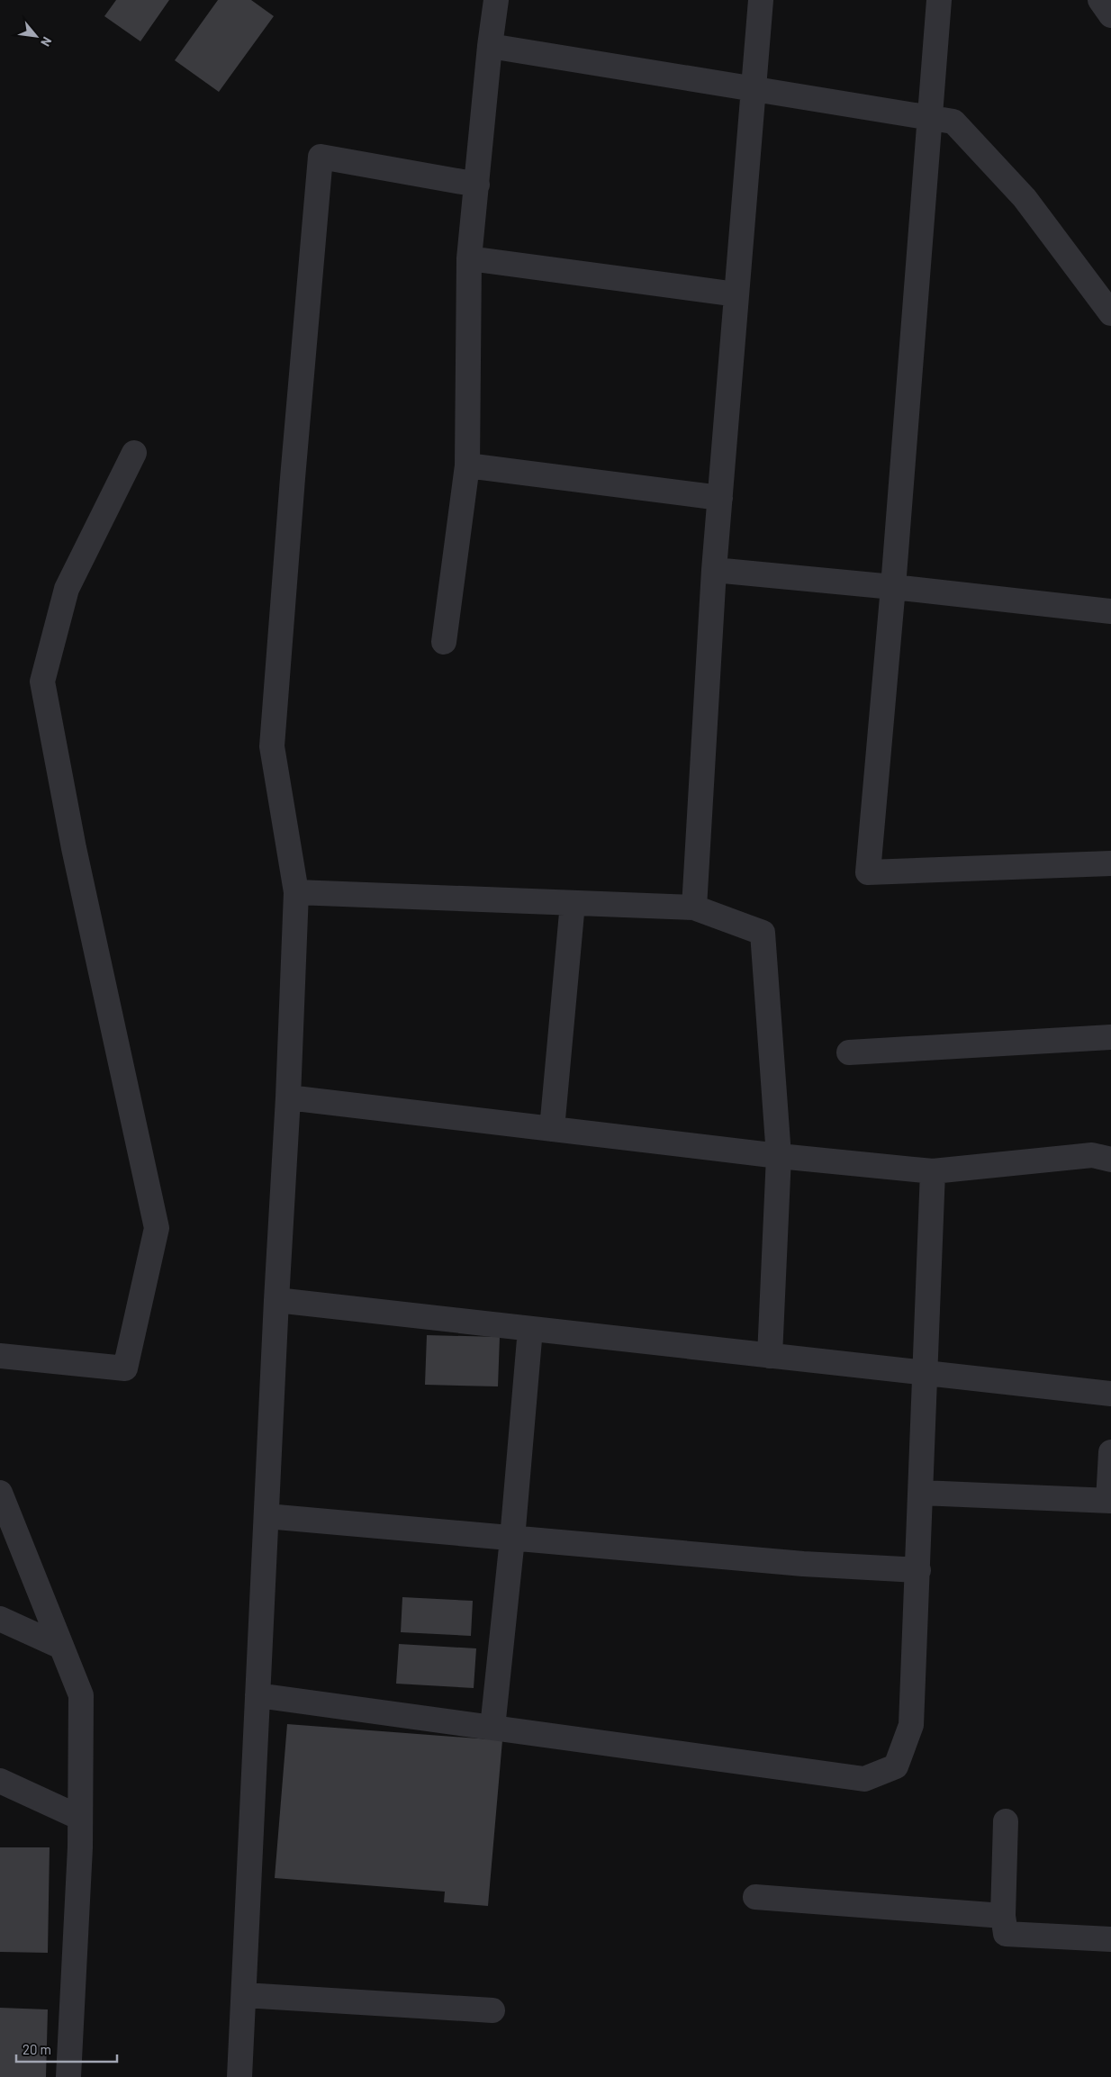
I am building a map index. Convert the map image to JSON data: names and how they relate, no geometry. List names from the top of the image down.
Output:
{
  "scale_bar": "20 m",
  "north": "bottom right"
}
